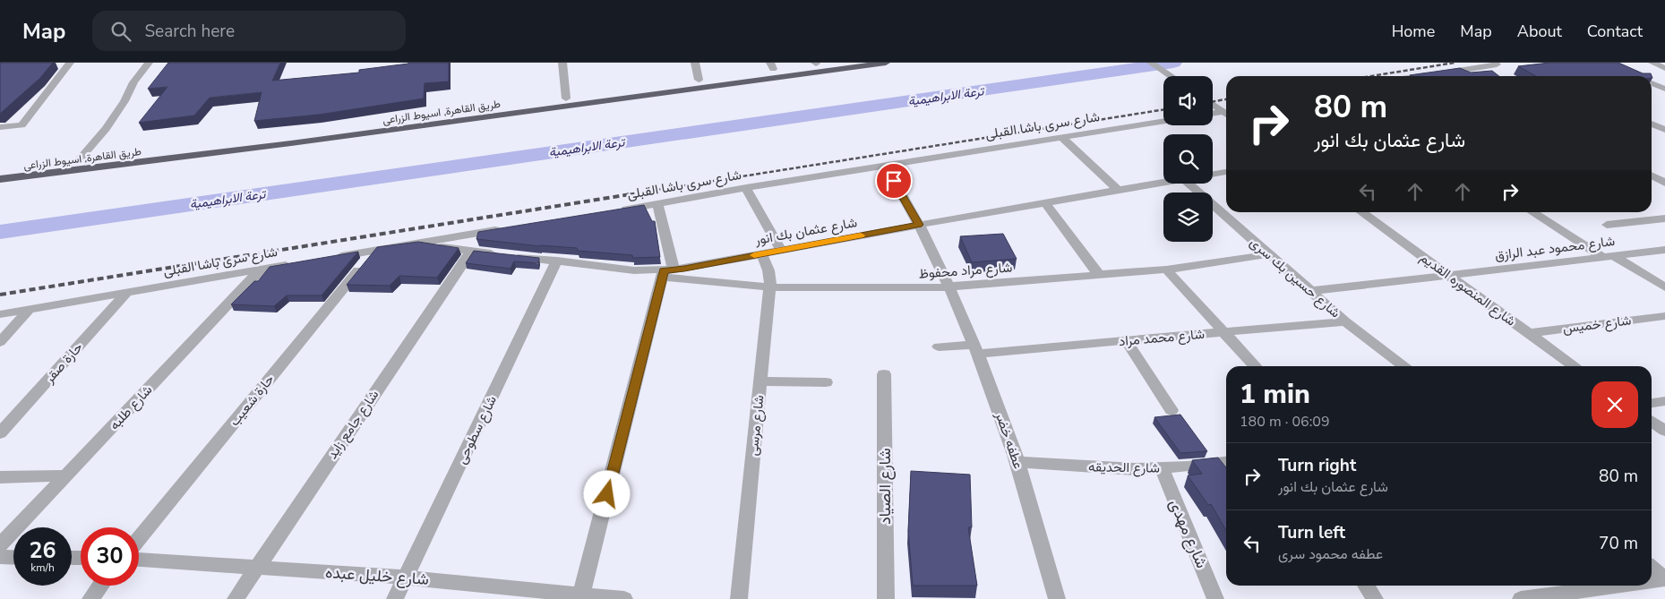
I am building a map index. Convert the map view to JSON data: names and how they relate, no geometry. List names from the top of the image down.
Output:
{
  "streets": {
    "highway": ["طريق القاهرة, اسيوط الزراعى"],
    "street": [
      "شارع سرى باشا القبلى",
      "شارع عثمان بك انور",
      "شارع محمود عبد الرازق",
      "شارع مراد محفوظ",
      "شارع حسين بك سرى",
      "شارع المنصوره القديم",
      "شارع خميس",
      "شارع محمد مراد",
      "حارة صقر",
      "حارة شعيب",
      "شارع طلبه",
      "شارع جامع زايد",
      "شارع مرسى",
      "شارع سطوحى",
      "عطفه خضر",
      "شارع الحديقه",
      "شارع الصياد",
      "شارع مهدى",
      "شارع خليل عبده"
    ]
  },
  "crossings": [
    ["شارع سرى باشا القبلى", "حارة صقر"],
    ["شارع سرى باشا القبلى", "شارع طلبه"],
    ["شارع سرى باشا القبلى", "عطفه خضر"],
    ["شارع عثمان بك انور", "شارع مراد محفوظ"],
    ["شارع عثمان بك انور", "شارع جامع زايد"],
    ["شارع عثمان بك انور", "شارع مرسى"],
    ["شارع عثمان بك انور", "شارع سطوحى"],
    ["شارع عثمان بك انور", "عطفه خضر"],
    ["شارع محمود عبد الرازق", "شارع حسين بك سرى"],
    ["شارع محمود عبد الرازق", "شارع المنصوره القديم"],
    ["شارع مراد محفوظ", "شارع حسين بك سرى"],
    ["شارع مراد محفوظ", "شارع مرسى"],
    ["شارع مراد محفوظ", "عطفه خضر"],
    ["شارع حسين بك سرى", "شارع محمد مراد"],
    ["شارع المنصوره القديم", "شارع خميس"],
    ["شارع محمد مراد", "عطفه خضر"],
    ["شارع جامع زايد", "شارع خليل عبده"],
    ["شارع سطوحى", "شارع خليل عبده"],
    ["عطفه خضر", "شارع الحديقه"],
    ["شارع الحديقه", "شارع مهدى"]
  ],
  "water": ["ترعة الابراهيمية"],
  "page": {
    "header": "Map",
    "search": "Search here",
    "nav": [
      "Home",
      "Map",
      "About",
      "Contact"
    ],
    "turn": ["80 m", "شارع عثمان بك انور"],
    "heading": ["1 min", "180 m · 06:09"],
    "list": [
      {
        "name": "Turn right",
        "note": "شارع عثمان بك انور",
        "value": "80 m"
      },
      {
        "name": "Turn left",
        "note": "عطفه محمود سرى",
        "value": "70 m"
      }
    ],
    "speed": "26 km/h",
    "limit": "30"
  }
}
